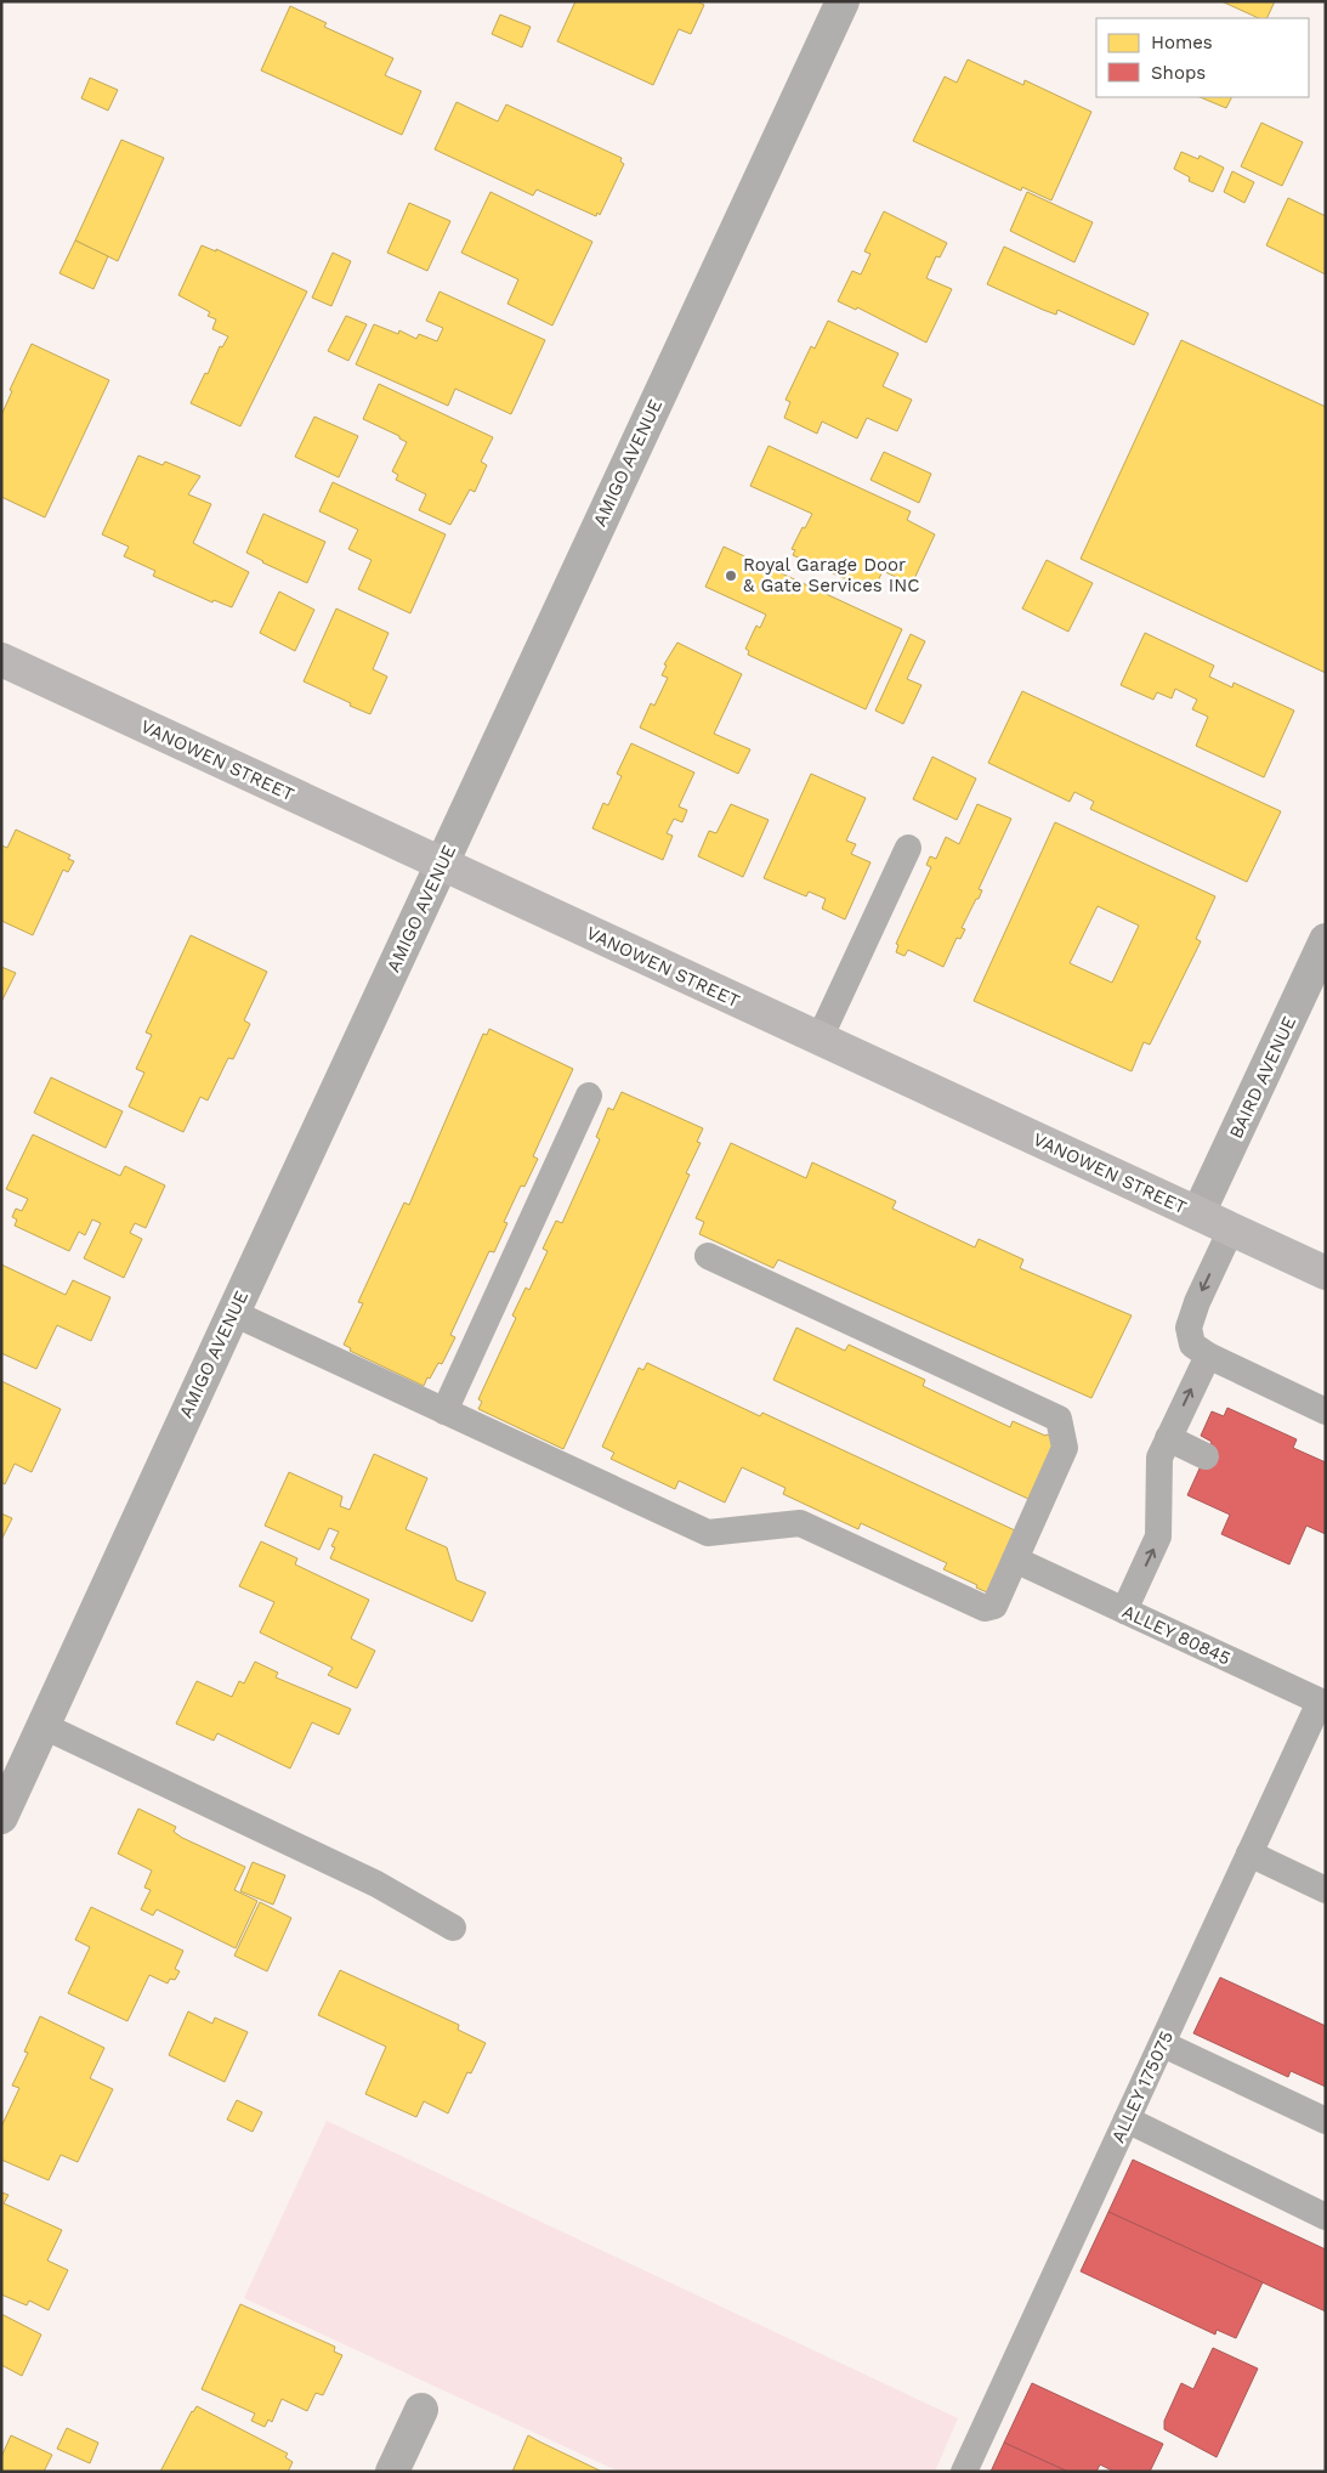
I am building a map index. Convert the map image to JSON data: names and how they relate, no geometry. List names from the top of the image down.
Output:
{
  "streets": {
    "main road": ["VANOWEN STREET"],
    "street": ["AMIGO AVENUE", "BAIRD AVENUE"],
    "lane": ["ALLEY 80845", "ALLEY 175075"]
  },
  "crossings": [
    ["AMIGO AVENUE", "VANOWEN STREET"],
    ["VANOWEN STREET", "BAIRD AVENUE"],
    ["ALLEY 80845", "ALLEY 175075"]
  ],
  "places": ["Royal Garage Door & Gate Services INC"],
  "legend": ["Homes", "Shops"]
}
